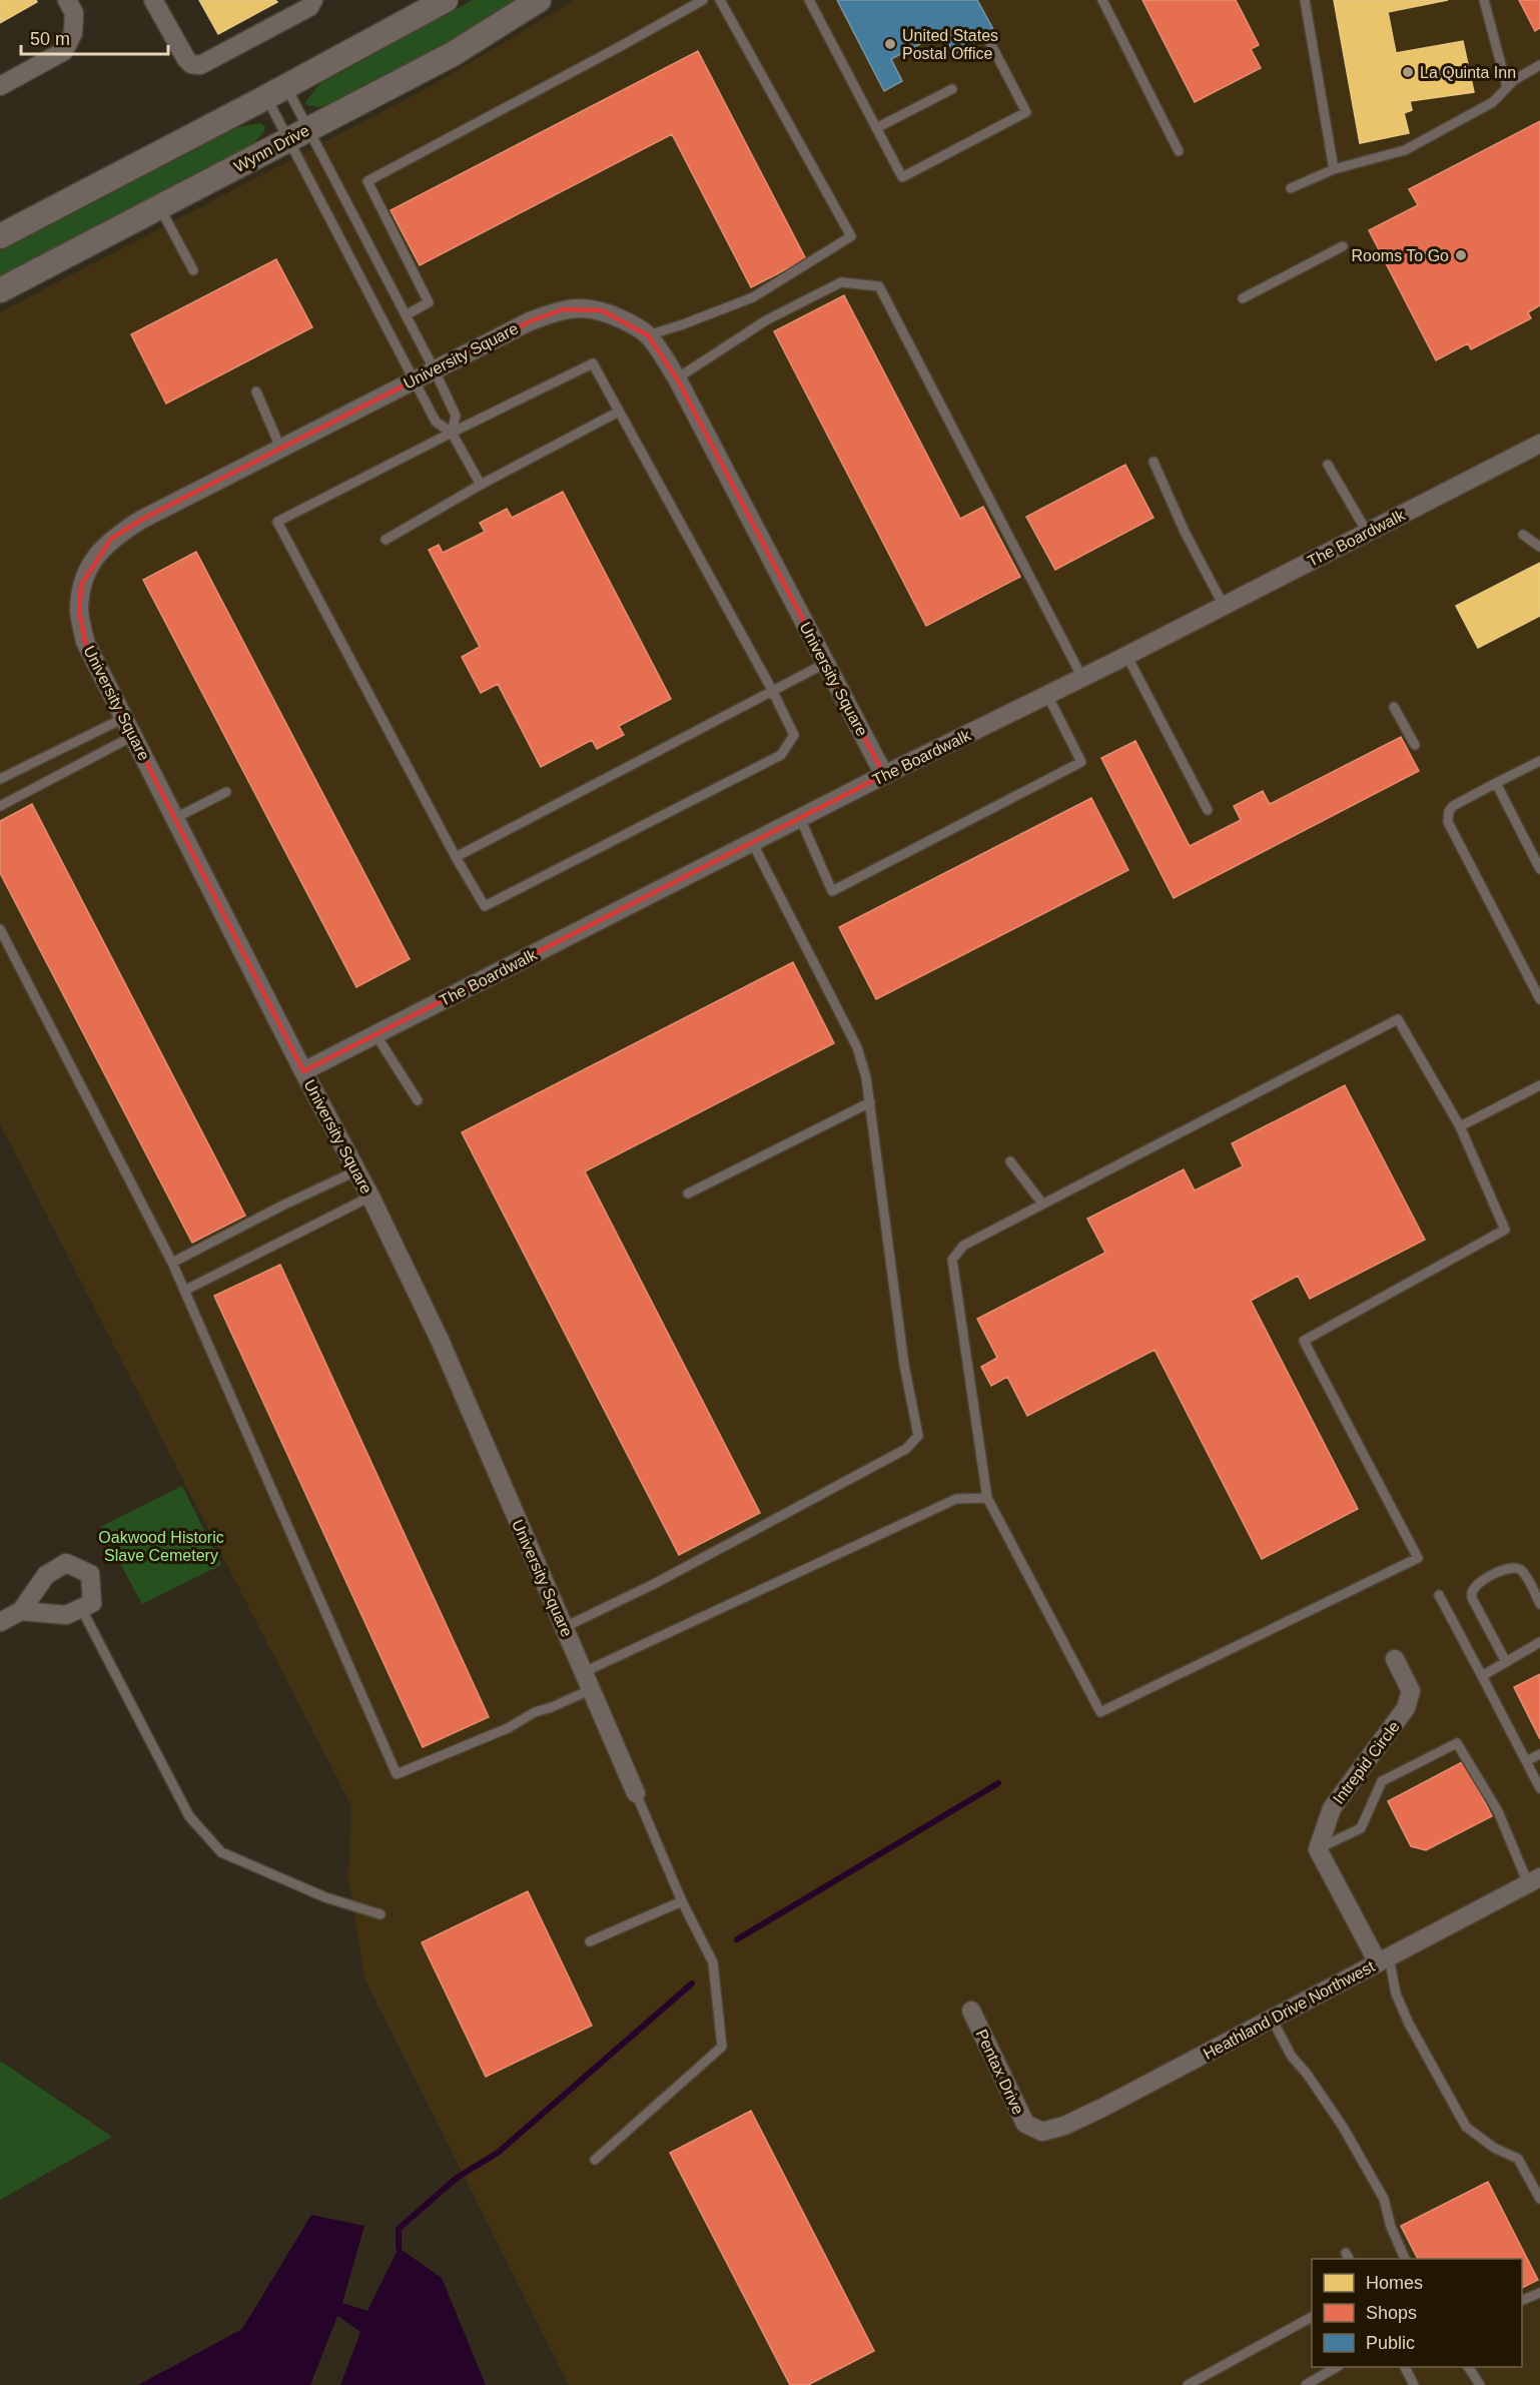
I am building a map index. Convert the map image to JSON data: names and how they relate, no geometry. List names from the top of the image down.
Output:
{
  "streets": {
    "street": [
      "Wynn Drive",
      "University Square",
      "The Boardwalk",
      "Intrepid Circle",
      "Heathland Drive Northwest",
      "Pentax Drive"
    ]
  },
  "crossings": [
    ["University Square", "The Boardwalk"],
    ["Heathland Drive Northwest", "Pentax Drive"]
  ],
  "parks": ["Oakwood Historic Slave Cemetery"],
  "places": ["United States Postal Office", "La Quinta Inn", "Rooms To Go"],
  "legend": ["Homes", "Shops", "Public"],
  "scale_bar": "50 m"
}
